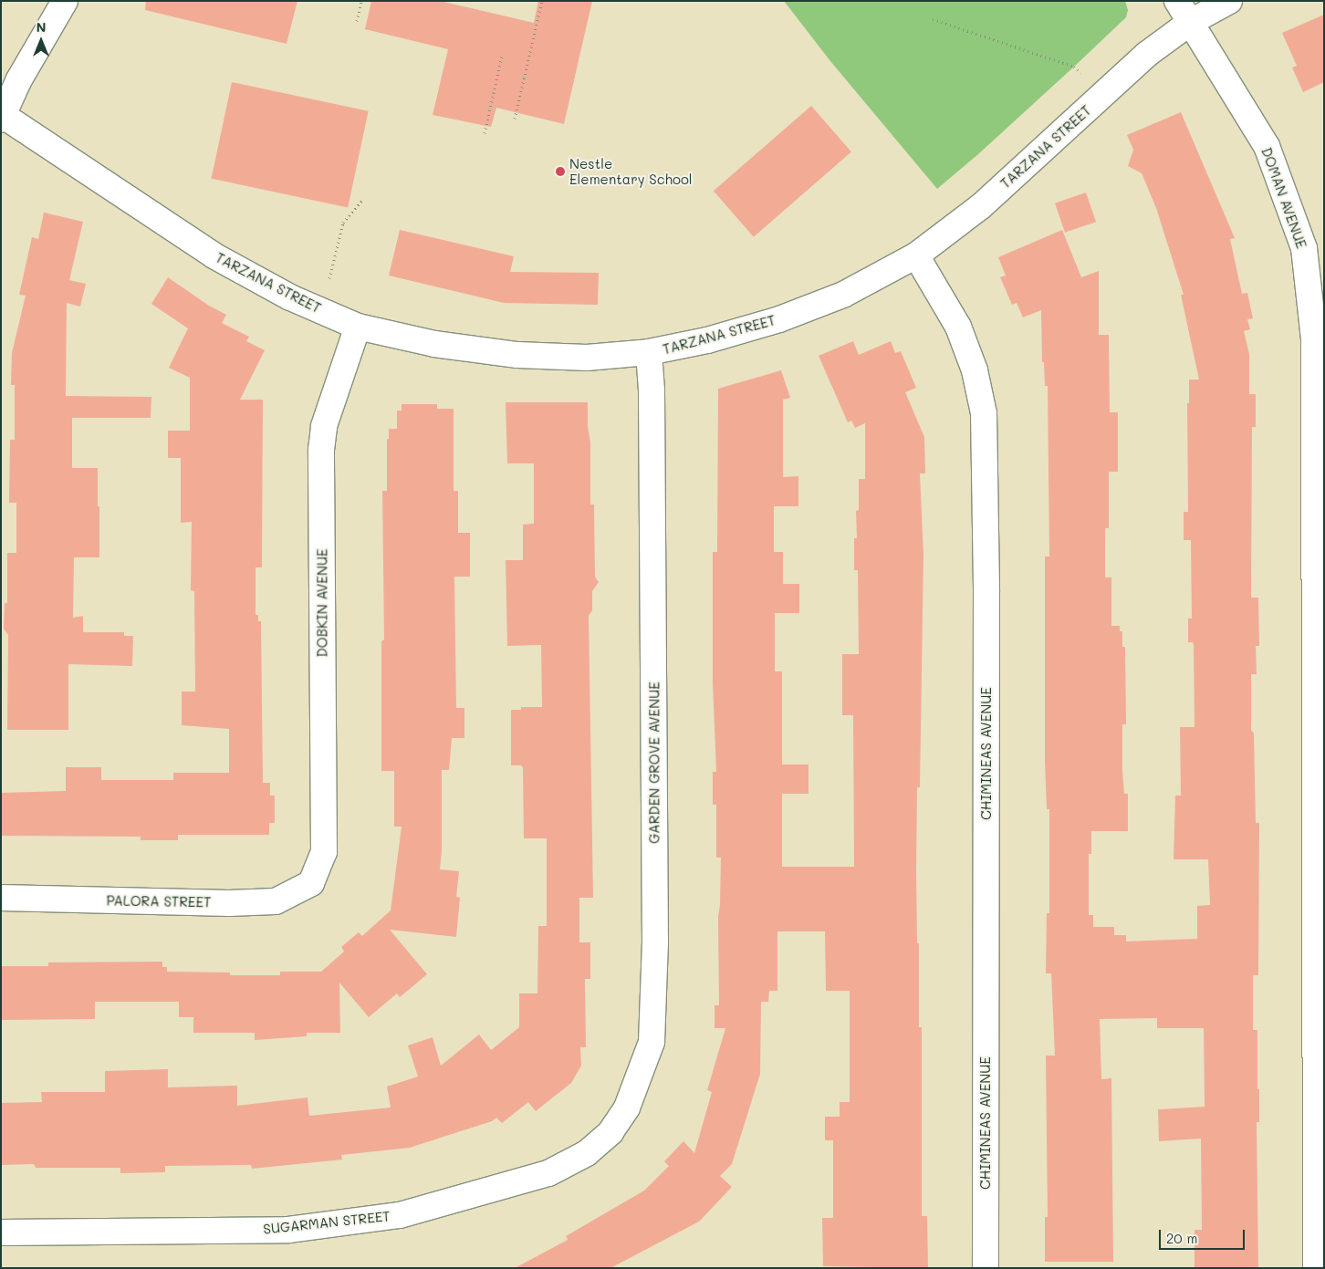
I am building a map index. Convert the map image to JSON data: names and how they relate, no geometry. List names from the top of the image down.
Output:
{
  "streets": {
    "street": [
      "TARZANA STREET",
      "DOMAN AVENUE",
      "DOBKIN AVENUE",
      "CHIMINEAS AVENUE",
      "GARDEN GROVE AVENUE",
      "PALORA STREET",
      "SUGARMAN STREET"
    ]
  },
  "crossings": [
    ["TARZANA STREET", "DOMAN AVENUE"],
    ["TARZANA STREET", "DOBKIN AVENUE"],
    ["TARZANA STREET", "CHIMINEAS AVENUE"],
    ["TARZANA STREET", "GARDEN GROVE AVENUE"],
    ["DOBKIN AVENUE", "PALORA STREET"],
    ["GARDEN GROVE AVENUE", "SUGARMAN STREET"]
  ],
  "places": ["Nestle Elementary School"],
  "scale_bar": "20 m",
  "north": "top"
}
